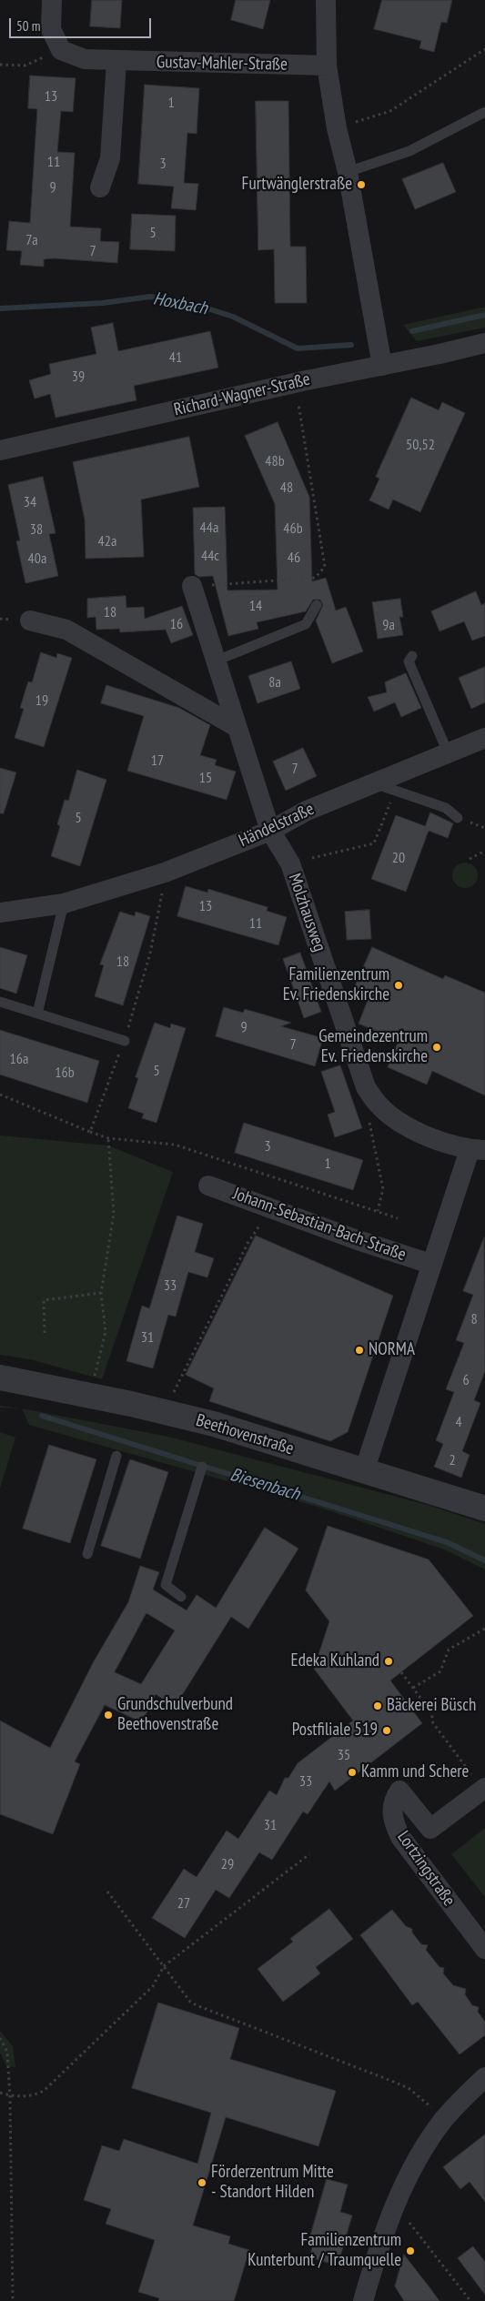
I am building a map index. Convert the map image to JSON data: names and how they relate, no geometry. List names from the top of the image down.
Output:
{
  "streets": {
    "street": [
      "Gustav-Mahler-Straße",
      "Richard-Wagner-Straße",
      "Händelstraße",
      "Molzhausweg",
      "Johann-Sebastian-Bach-Straße",
      "Beethovenstraße",
      "Lortzingstraße"
    ]
  },
  "crossings": [
    ["Händelstraße", "Molzhausweg"]
  ],
  "water": ["Hoxbach", "Biesenbach"],
  "places": [
    "Furtwänglerstraße",
    "Familienzentrum Ev. Friedenskirche",
    "Gemeindezentrum Ev. Friedenskirche",
    "NORMA",
    "Edeka Kuhland",
    "Bäckerei Büsch",
    "Grundschulverbund Beethovenstraße",
    "Postfiliale 519",
    "Kamm und Schere",
    "Förderzentrum Mitte - Standort Hilden",
    "Familienzentrum Kunterbunt / Traumquelle"
  ],
  "house_numbers": [
    "13",
    "1",
    "11",
    "3",
    "9",
    "5",
    "7a",
    "7",
    "41",
    "39",
    "50,52",
    "48b",
    "48",
    "34",
    "44a",
    "46b",
    "38",
    "42a",
    "44c",
    "46",
    "40a",
    "14",
    "18",
    "16",
    "9a",
    "8a",
    "19",
    "17",
    "7",
    "15",
    "5",
    "20",
    "13",
    "11",
    "18",
    "9",
    "7",
    "16a",
    "5",
    "16b",
    "3",
    "1",
    "33",
    "8",
    "31",
    "6",
    "4",
    "2",
    "35",
    "33",
    "31",
    "29",
    "27"
  ],
  "scale_bar": "50 m"
}
